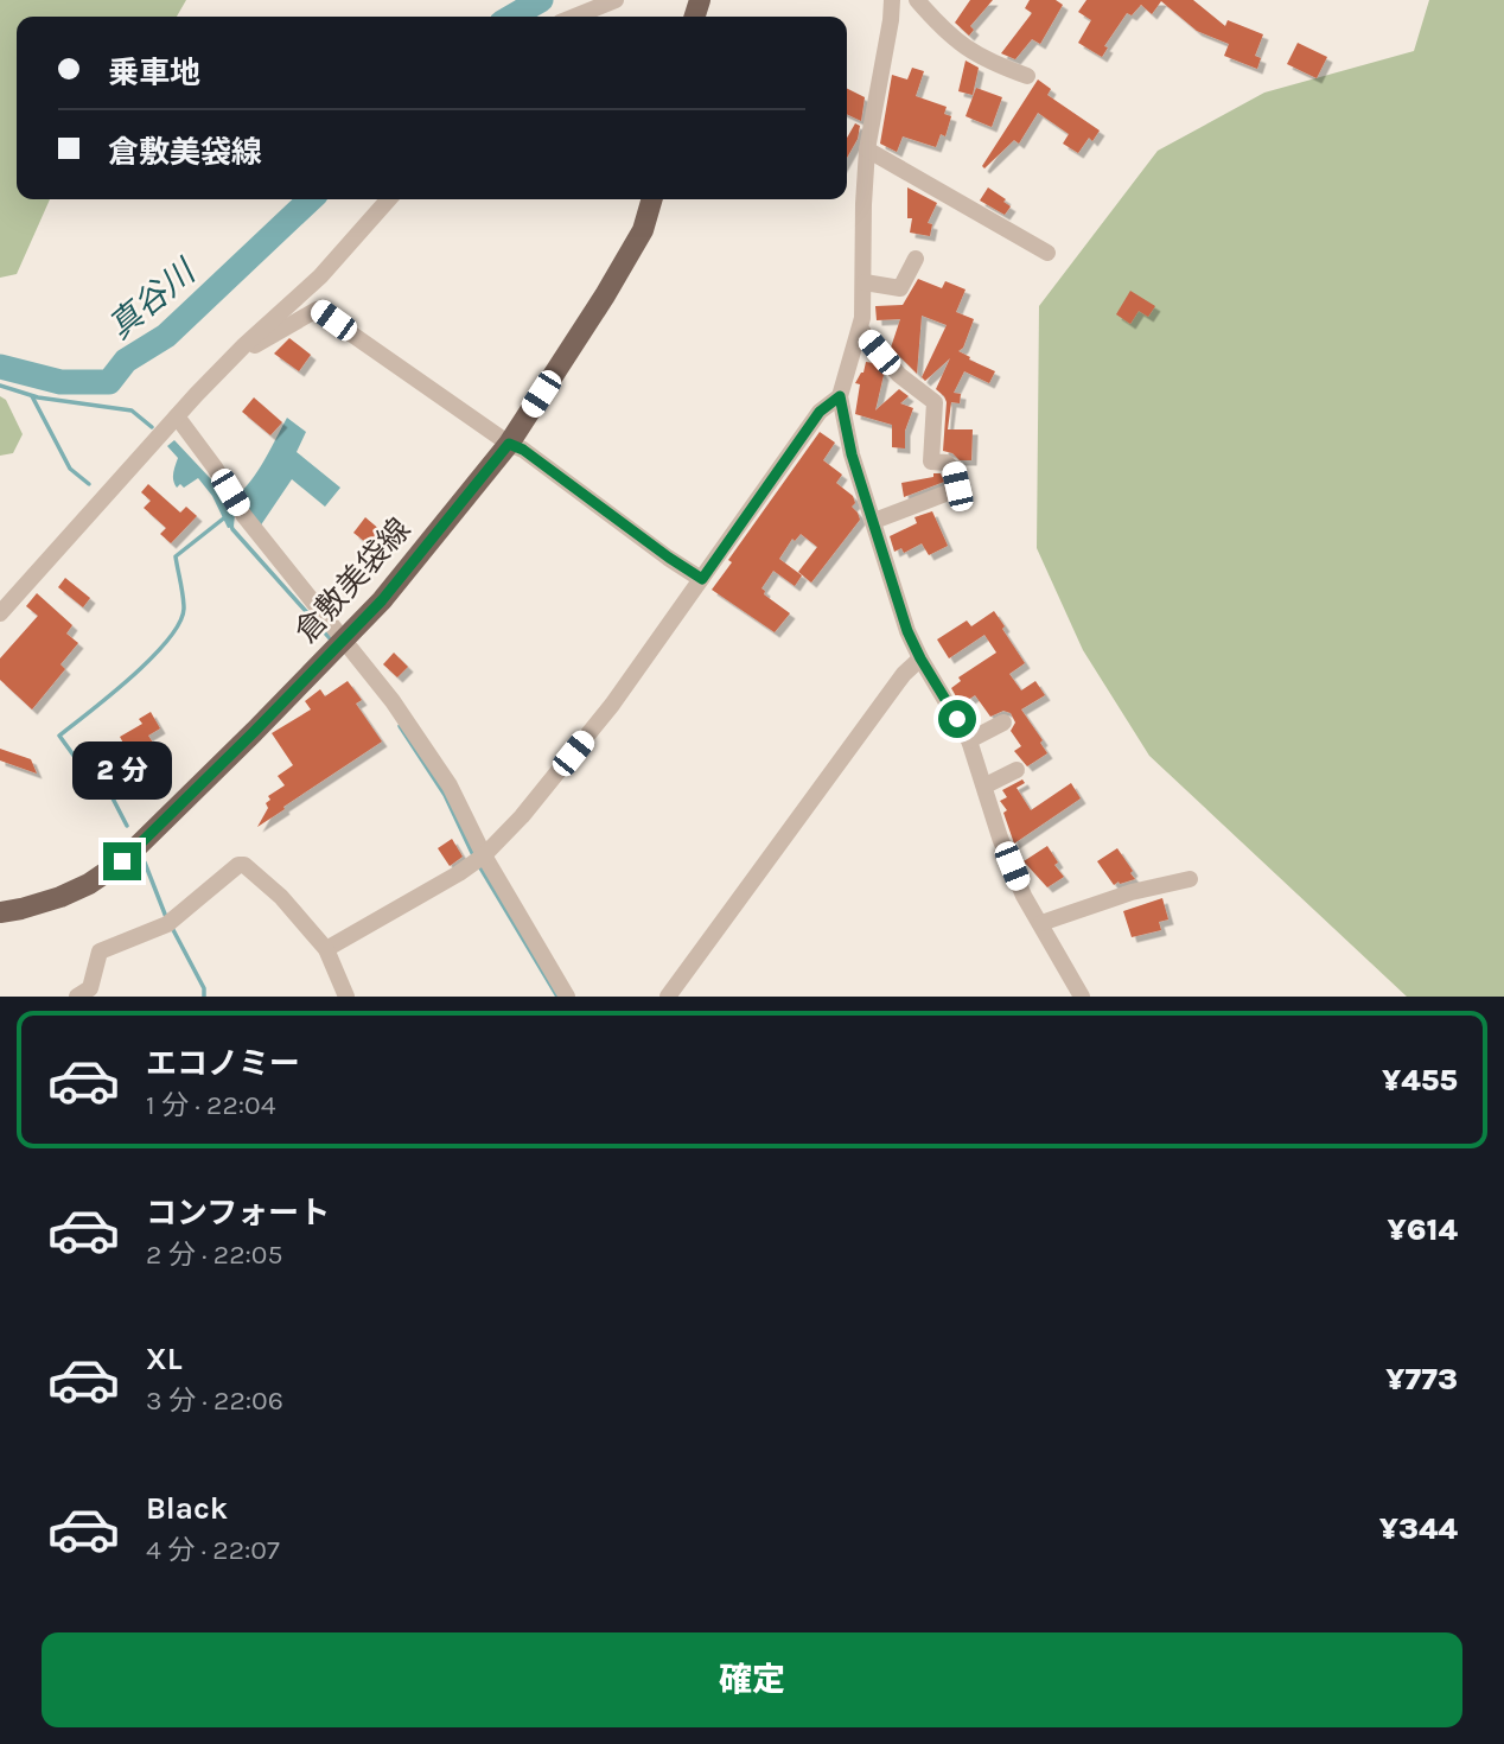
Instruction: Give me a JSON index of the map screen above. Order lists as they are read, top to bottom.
{
  "streets": {
    "main road": ["倉敷美袋線"]
  },
  "water": ["真谷川"],
  "page": {
    "banner": ["乗車地", "倉敷美袋線"],
    "bubble": "2 分",
    "list": [
      {
        "name": "エコノミー",
        "note": "1 分 · 22:04",
        "value": "¥455"
      },
      {
        "name": "コンフォート",
        "note": "2 分 · 22:05",
        "value": "¥614"
      },
      {
        "name": "XL",
        "note": "3 分 · 22:06",
        "value": "¥773"
      },
      {
        "name": "Black",
        "note": "4 分 · 22:07",
        "value": "¥344"
      }
    ],
    "buttons": "確定"
  }
}
